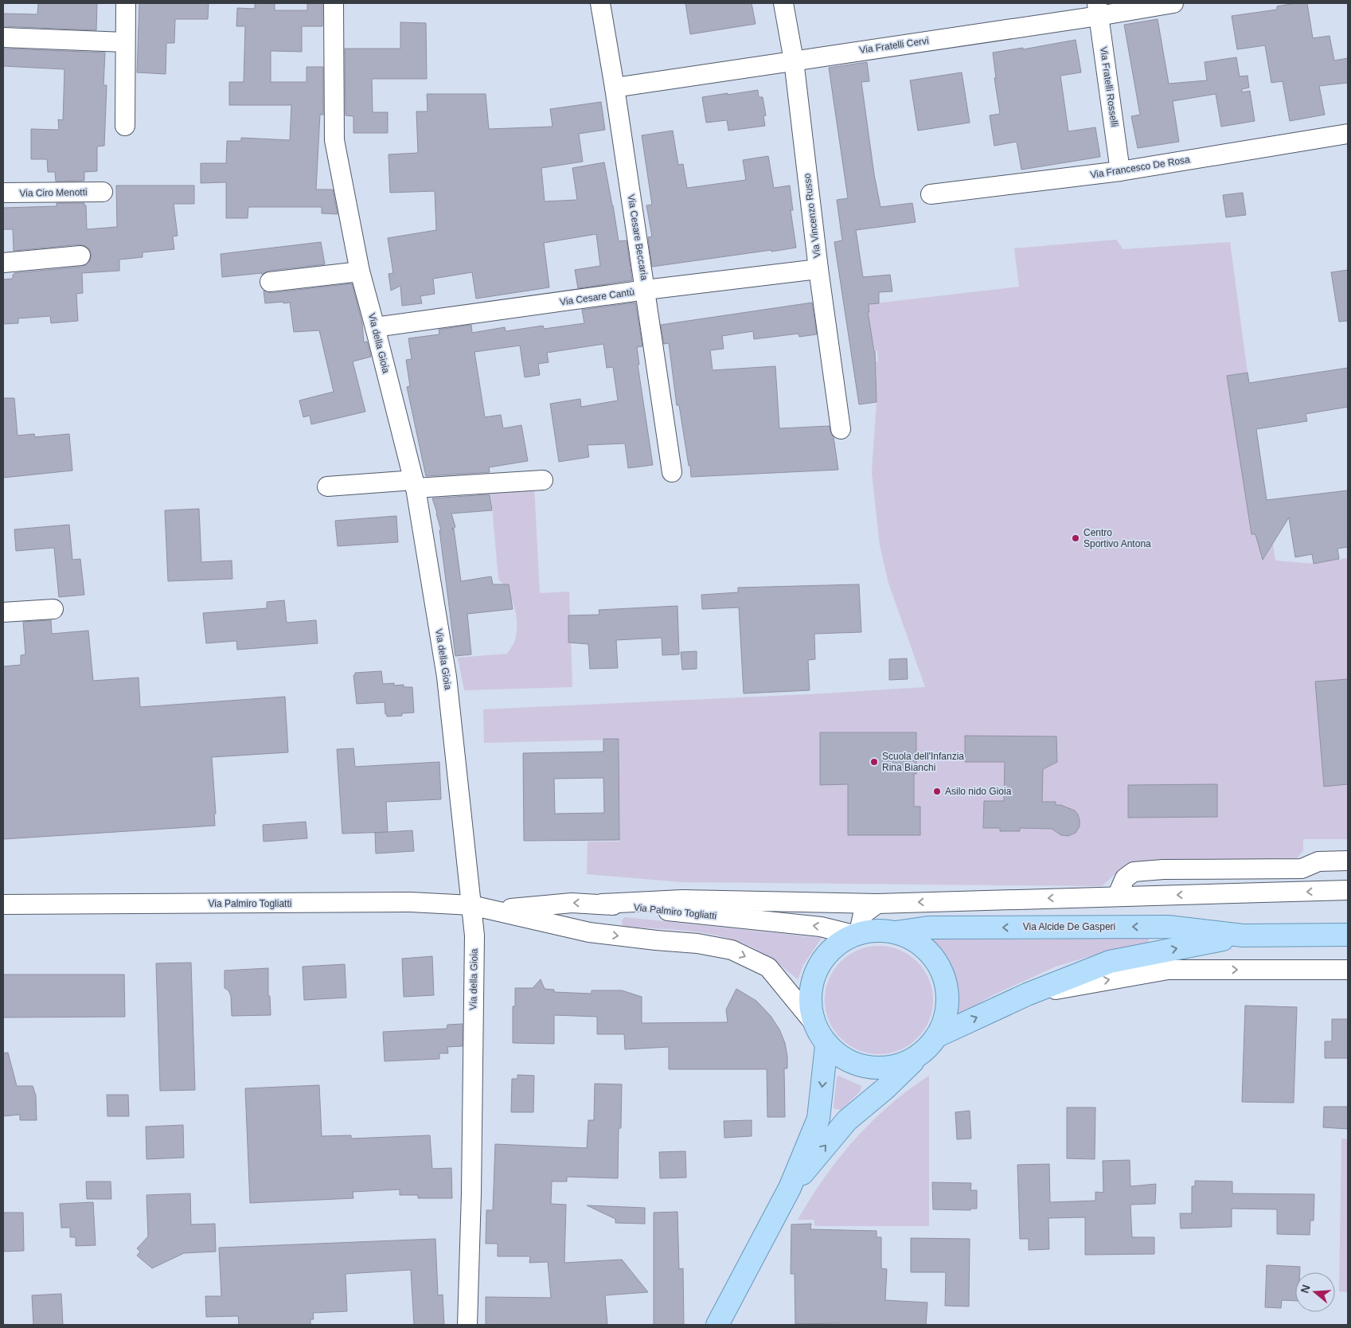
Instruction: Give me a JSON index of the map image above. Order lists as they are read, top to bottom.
{
  "streets": {
    "main road": ["Via Alcide De Gasperi"],
    "street": [
      "Via Fratelli Cervi",
      "Via Fratelli Rosselli",
      "Via Francesco De Rosa",
      "Via Ciro Menotti",
      "Via Vincenzo Russo",
      "Via Cesare Beccaria",
      "Via Cesare Cantù",
      "Via della Gioia",
      "Via Palmiro Togliatti"
    ]
  },
  "crossings": [
    ["Via Fratelli Cervi", "Via Fratelli Rosselli"],
    ["Via Fratelli Cervi", "Via Vincenzo Russo"],
    ["Via Fratelli Cervi", "Via Cesare Beccaria"],
    ["Via Fratelli Rosselli", "Via Francesco De Rosa"],
    ["Via Vincenzo Russo", "Via Cesare Cantù"],
    ["Via Cesare Beccaria", "Via Cesare Cantù"],
    ["Via Cesare Cantù", "Via della Gioia"],
    ["Via della Gioia", "Via Palmiro Togliatti"],
    ["Via Palmiro Togliatti", "Via Alcide De Gasperi"]
  ],
  "places": ["Centro Sportivo Antona", "Scuola dell'Infanzia Rina Bianchi", "Asilo nido Gioia"],
  "north": "left"
}
